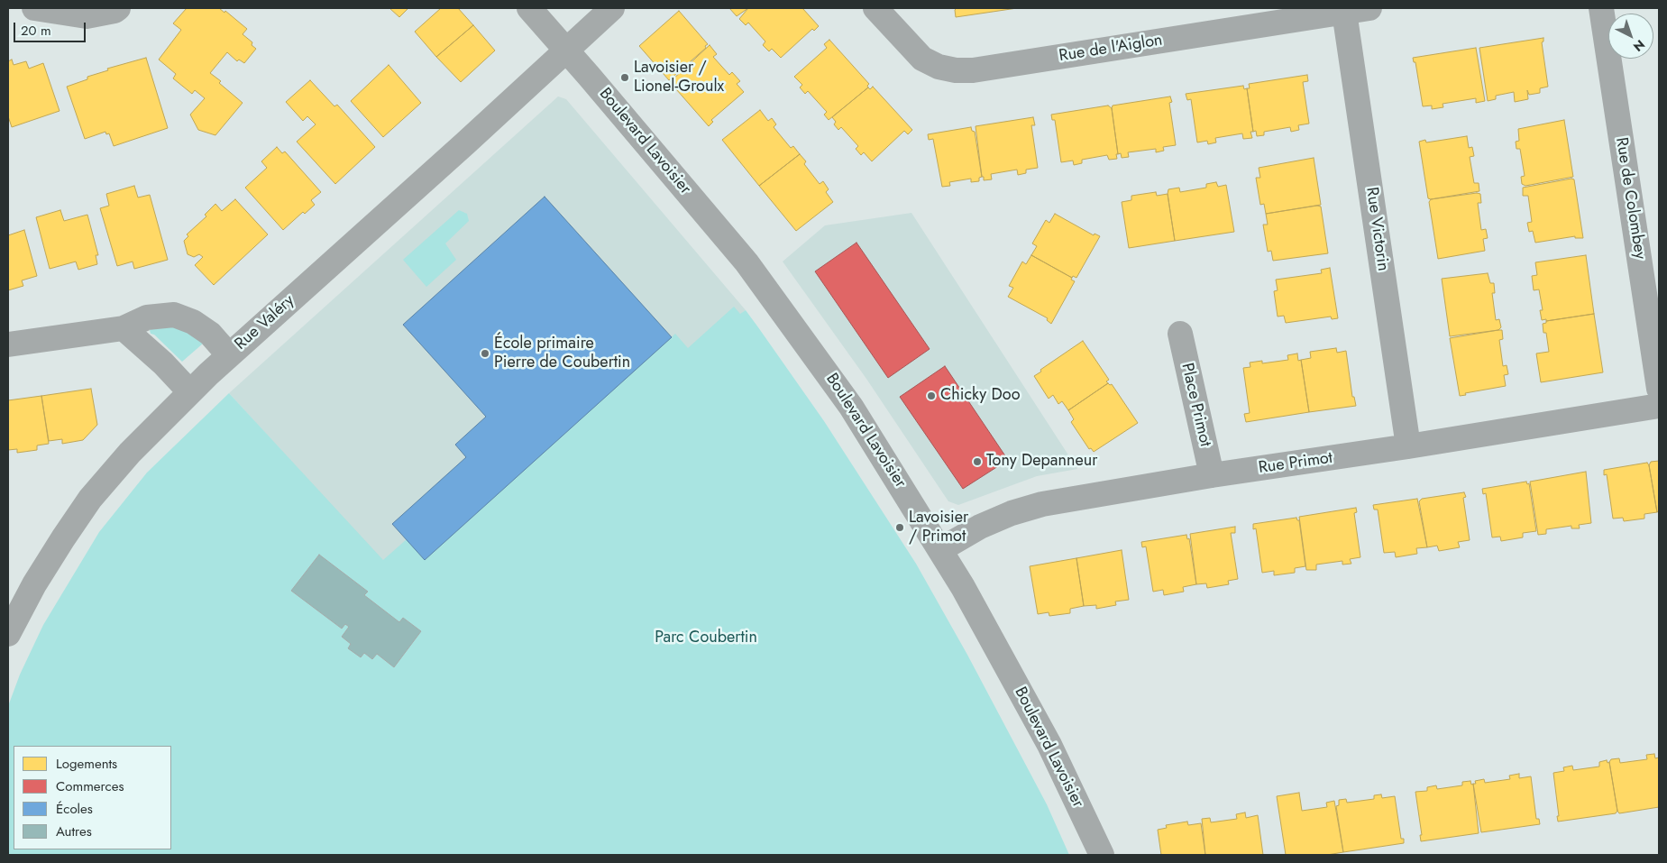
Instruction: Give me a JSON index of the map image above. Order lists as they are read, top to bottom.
{
  "streets": {
    "street": [
      "Rue de l'Aiglon",
      "Boulevard Lavoisier",
      "Rue de Colombey",
      "Rue Victorin",
      "Rue Valéry",
      "Place Primot",
      "Rue Primot"
    ]
  },
  "crossings": [
    ["Rue de l'Aiglon", "Rue Victorin"],
    ["Boulevard Lavoisier", "Rue Valéry"],
    ["Boulevard Lavoisier", "Rue Primot"],
    ["Rue Victorin", "Rue Primot"],
    ["Place Primot", "Rue Primot"]
  ],
  "parks": ["Parc Coubertin"],
  "places": [
    "Lavoisier / Lionel-Groulx",
    "École primaire Pierre de Coubertin",
    "Chicky Doo",
    "Tony Depanneur",
    "Lavoisier / Primot"
  ],
  "legend": [
    "Logements",
    "Commerces",
    "Écoles",
    "Autres"
  ],
  "scale_bar": "20 m",
  "north": "bottom right"
}
